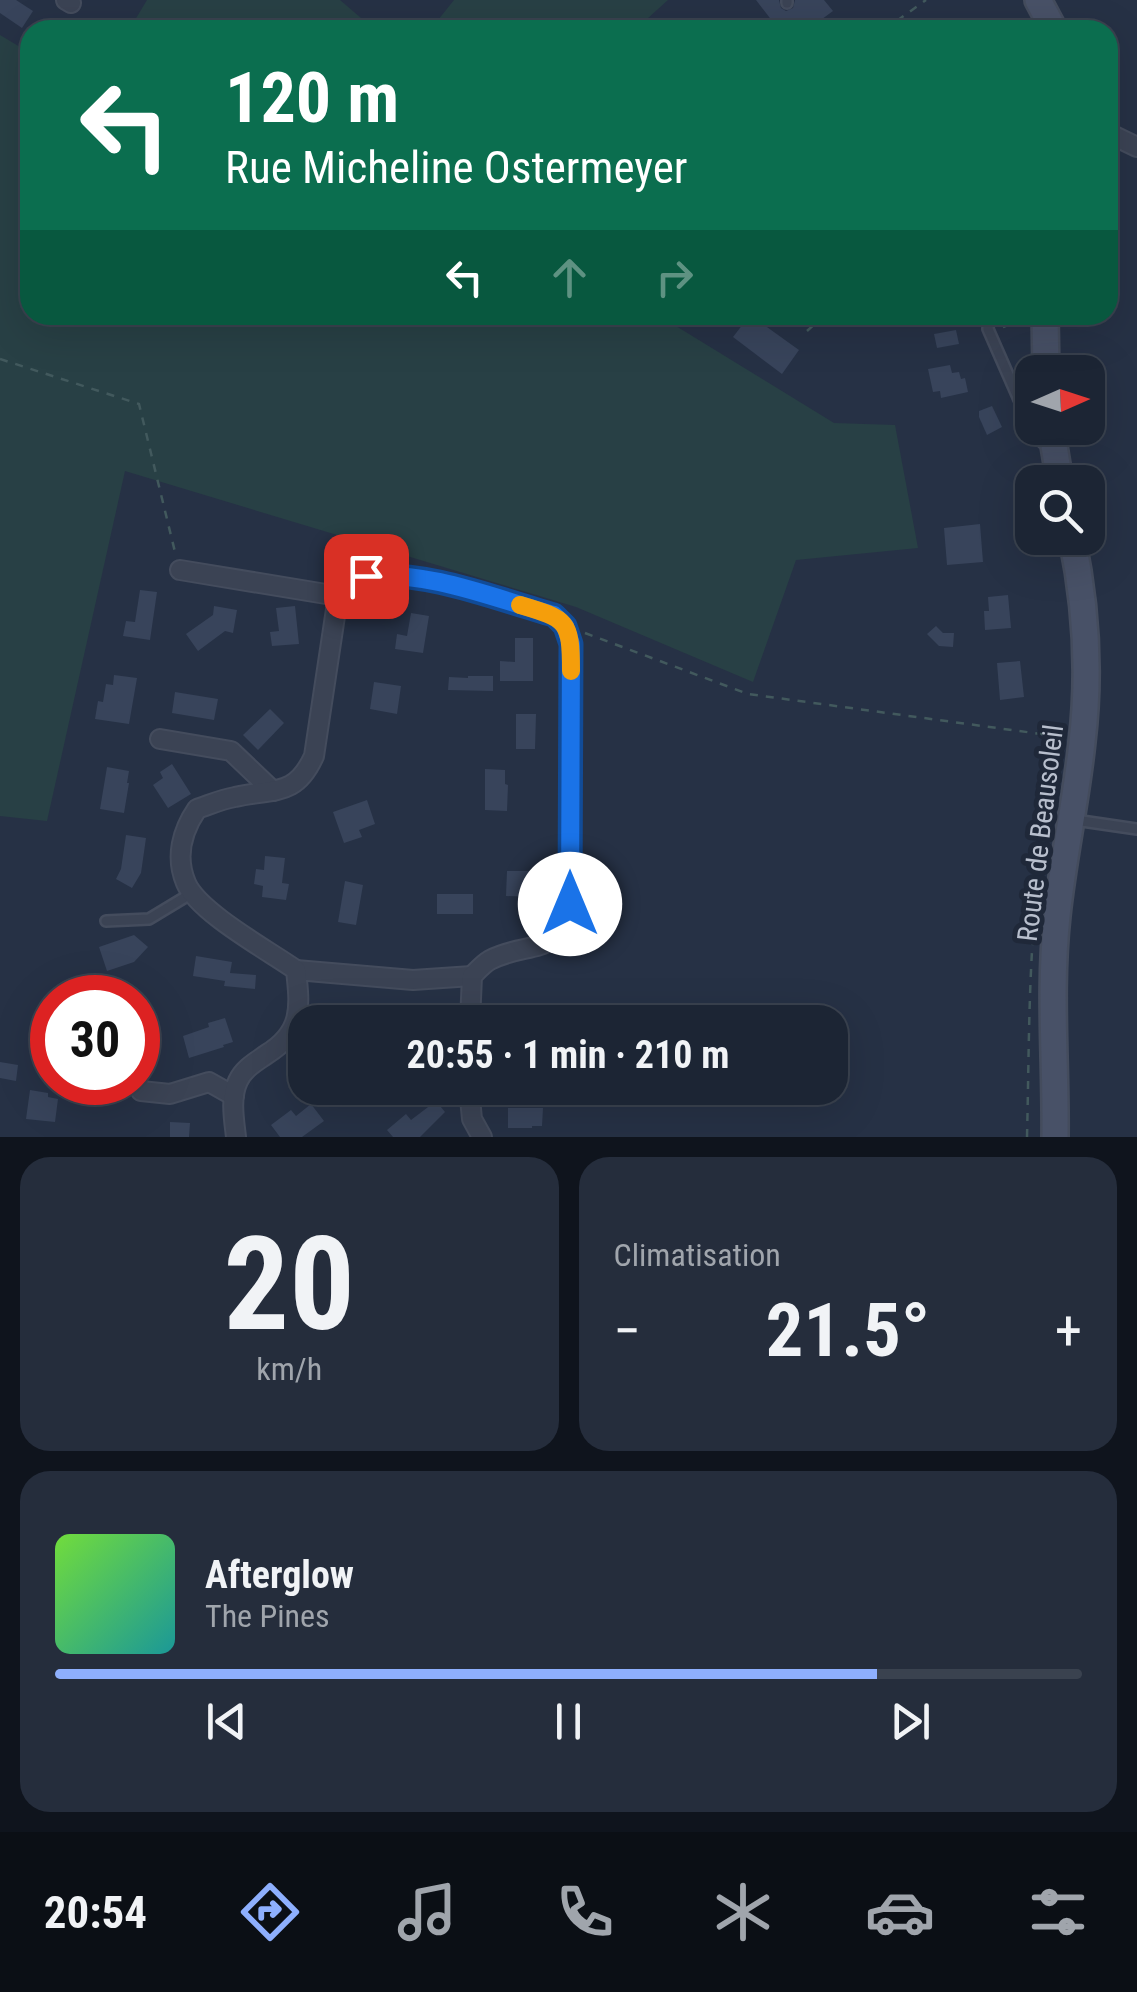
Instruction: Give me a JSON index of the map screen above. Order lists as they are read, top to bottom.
{
  "streets": {
    "main road": ["Route de Beausoleil"]
  },
  "north": "right",
  "page": {
    "turn": ["120 m", "Rue Micheline Ostermeyer"],
    "limit": "30",
    "trip": "20:55 · 1 min · 210 m",
    "tile": [
      ["20", "km/h"],
      "Climatisation"
    ],
    "heat": ["−", "21.5°", "+"],
    "song": ["Afterglow", "The Pines"],
    "tabs": "20:54"
  }
}
